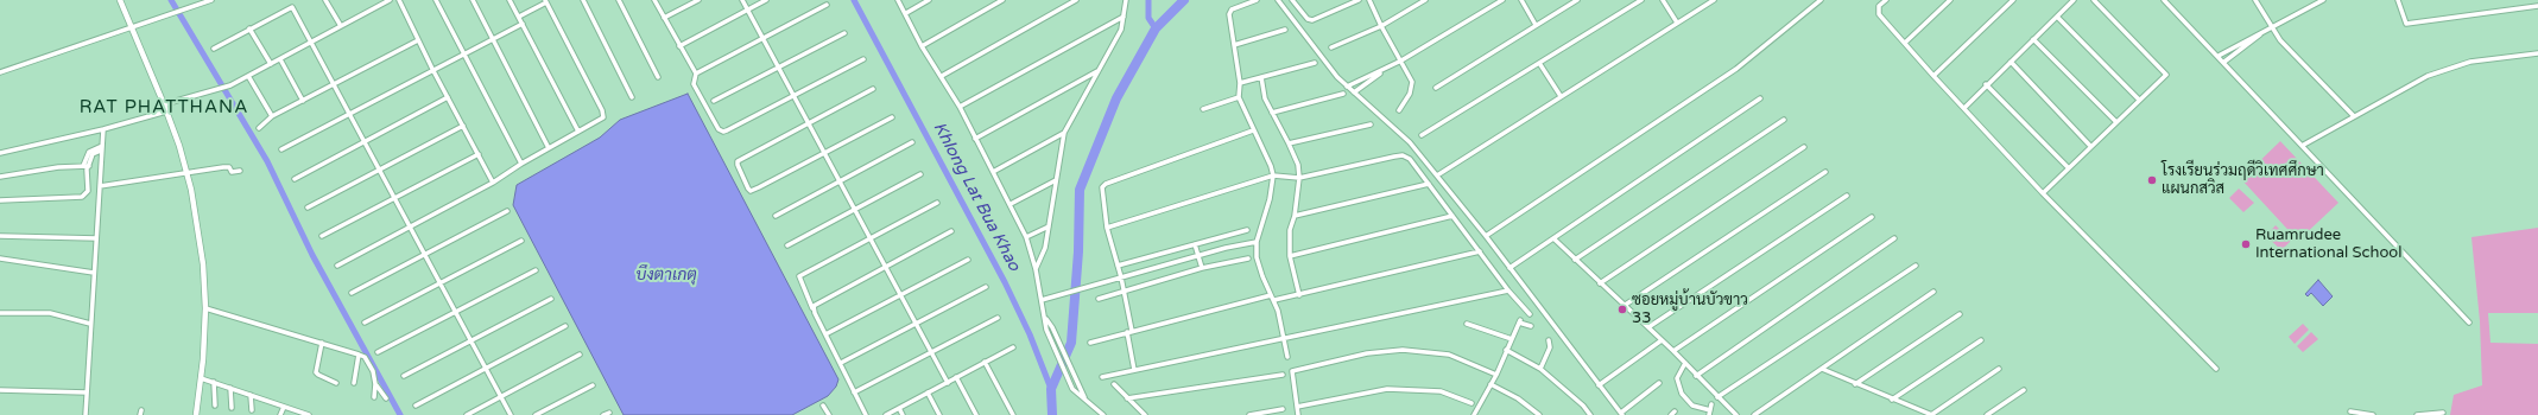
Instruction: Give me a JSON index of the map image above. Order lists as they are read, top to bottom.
{
  "districts": ["RAT PHATTHANA"],
  "water": ["Khlong Lat Bua Khao", "บึงตาเกตุ"],
  "places": ["โรงเรียนร่วมฤดีวิเทศศึกษา แผนกสวิส", "Ruamrudee International School", "ซอยหมู่บ้านบัวขาว 33"]
}
